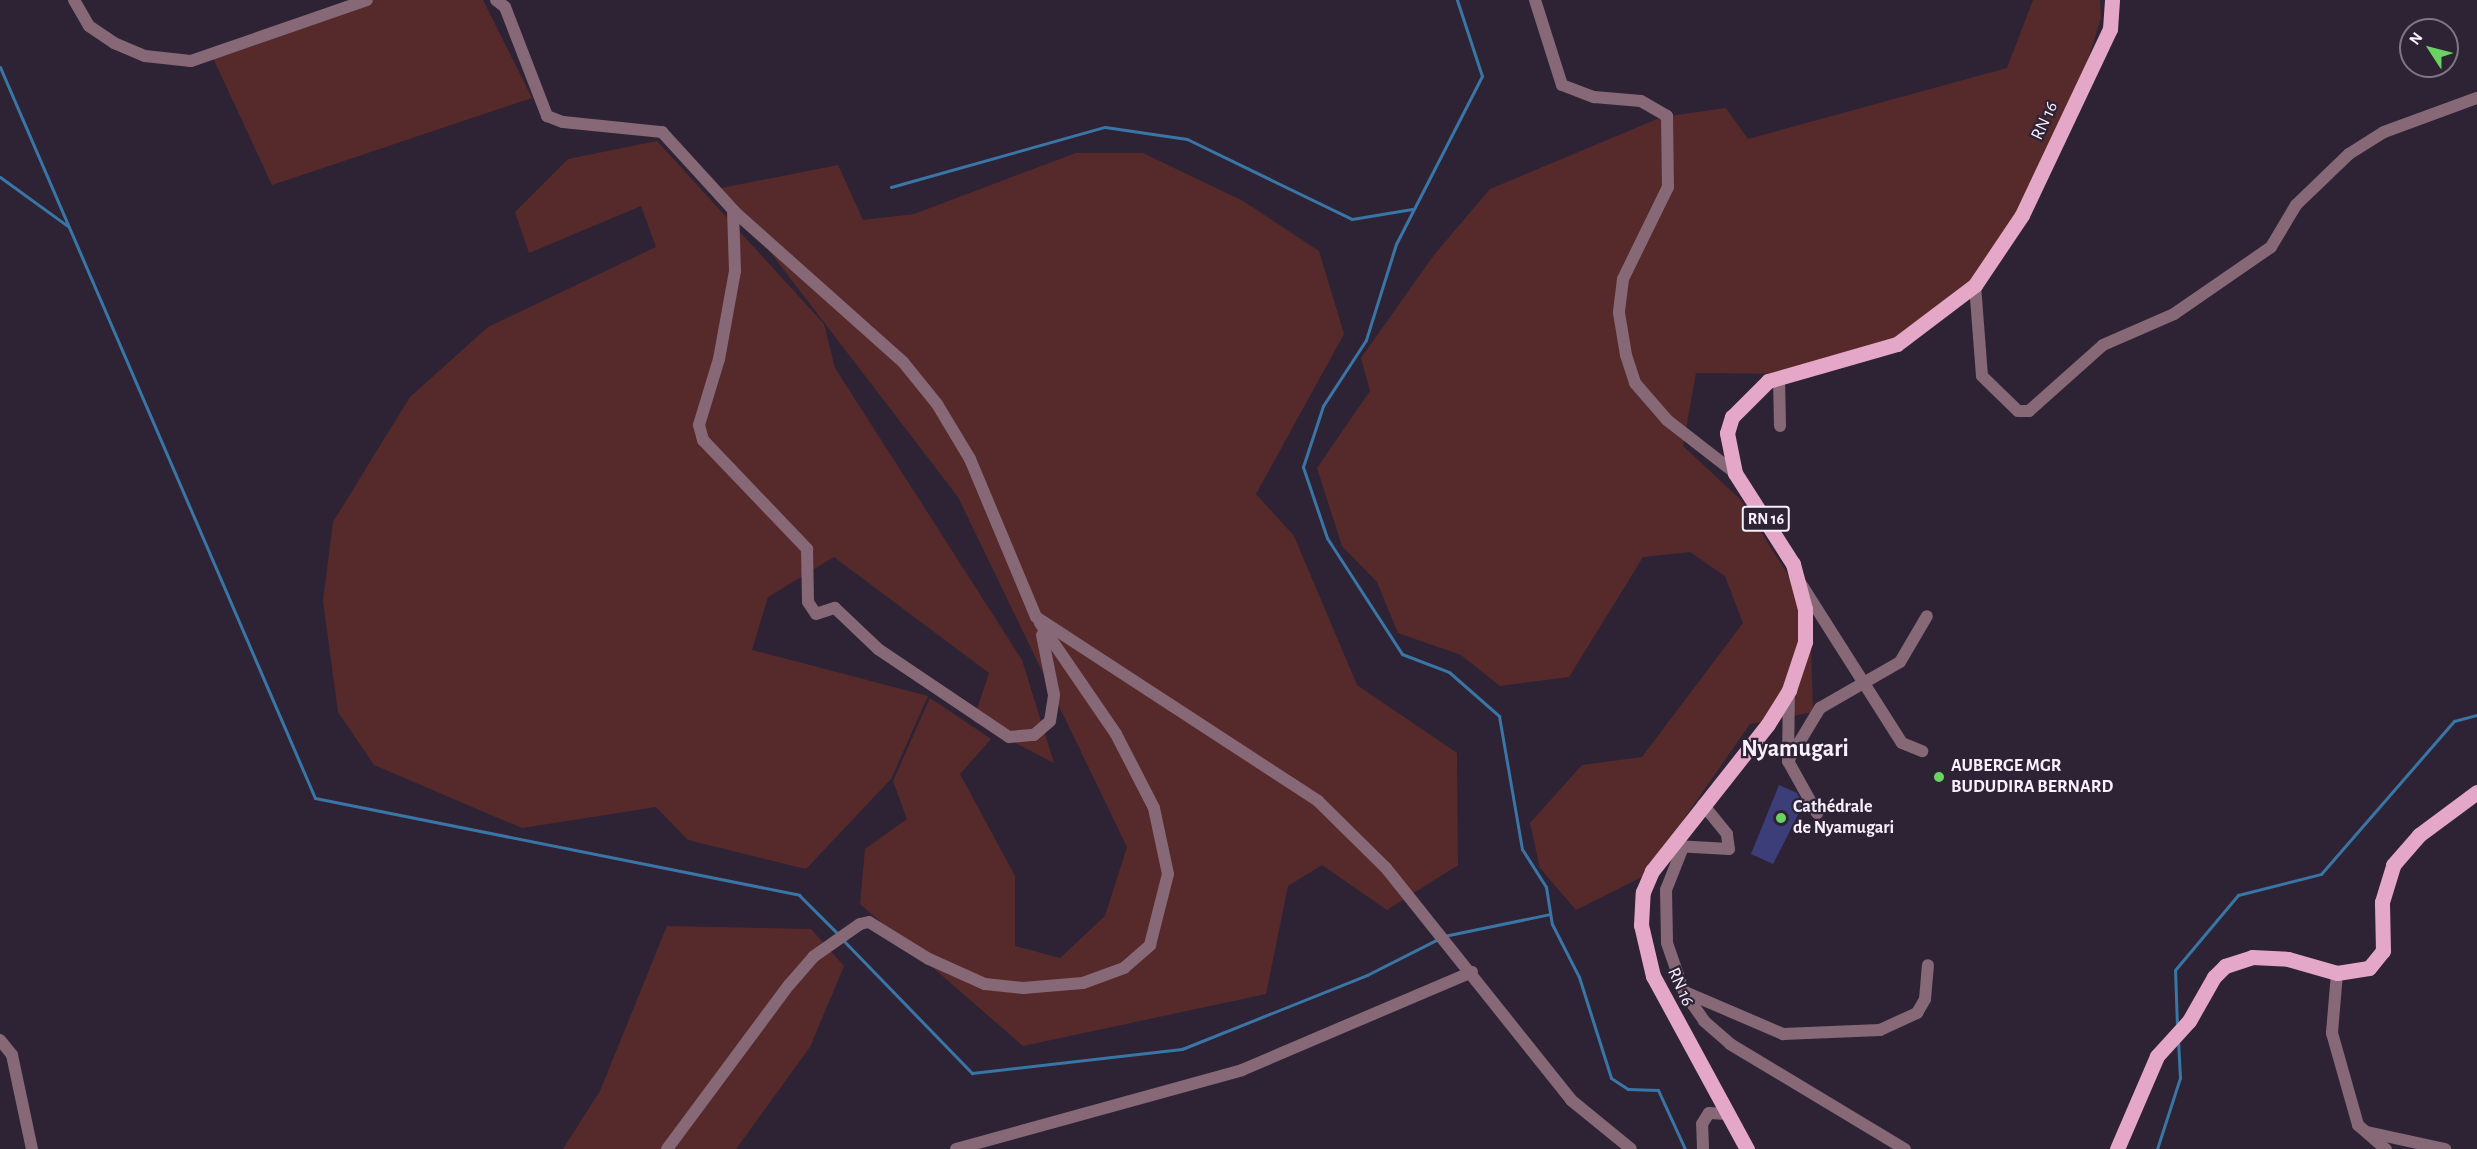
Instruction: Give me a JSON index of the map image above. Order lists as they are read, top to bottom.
{
  "streets": {
    "main road": ["RN 16"]
  },
  "districts": ["Nyamugari"],
  "places": ["AUBERGE MGR BUDUDIRA BERNARD", "Cathédrale de Nyamugari"],
  "north": "top left"
}
